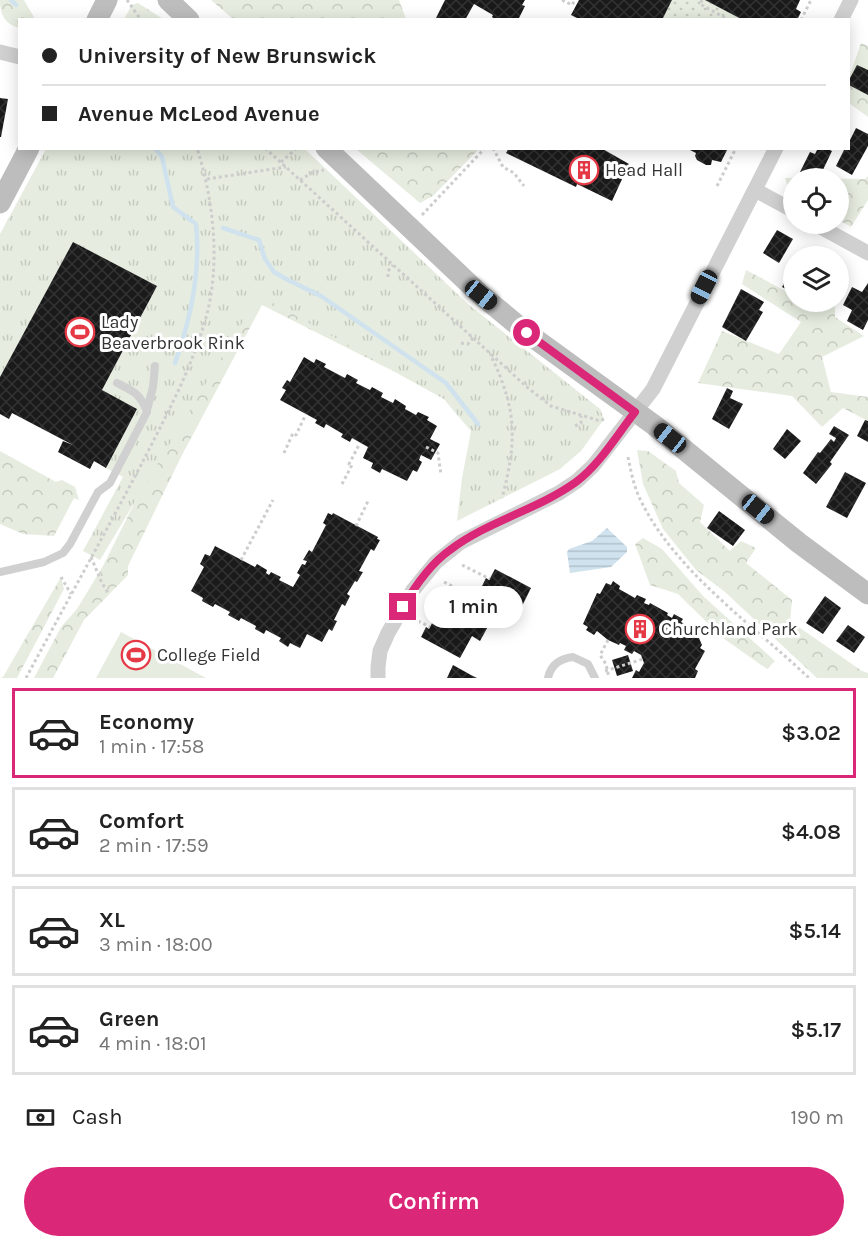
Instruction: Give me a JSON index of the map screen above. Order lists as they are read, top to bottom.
{
  "places": {
    "building": ["Head Hall", "Churchland Park"],
    "sports": ["Lady Beaverbrook Rink", "College Field"]
  },
  "page": {
    "banner": ["University of New Brunswick", "Avenue McLeod Avenue"],
    "bubble": "1 min",
    "list": [
      {
        "name": "Economy",
        "note": "1 min · 17:58",
        "value": "$3.02"
      },
      {
        "name": "Comfort",
        "note": "2 min · 17:59",
        "value": "$4.08"
      },
      {
        "name": "XL",
        "note": "3 min · 18:00",
        "value": "$5.14"
      },
      {
        "name": "Green",
        "note": "4 min · 18:01",
        "value": "$5.17"
      }
    ],
    "pay": ["Cash", "190 m"],
    "buttons": "Confirm"
  }
}
